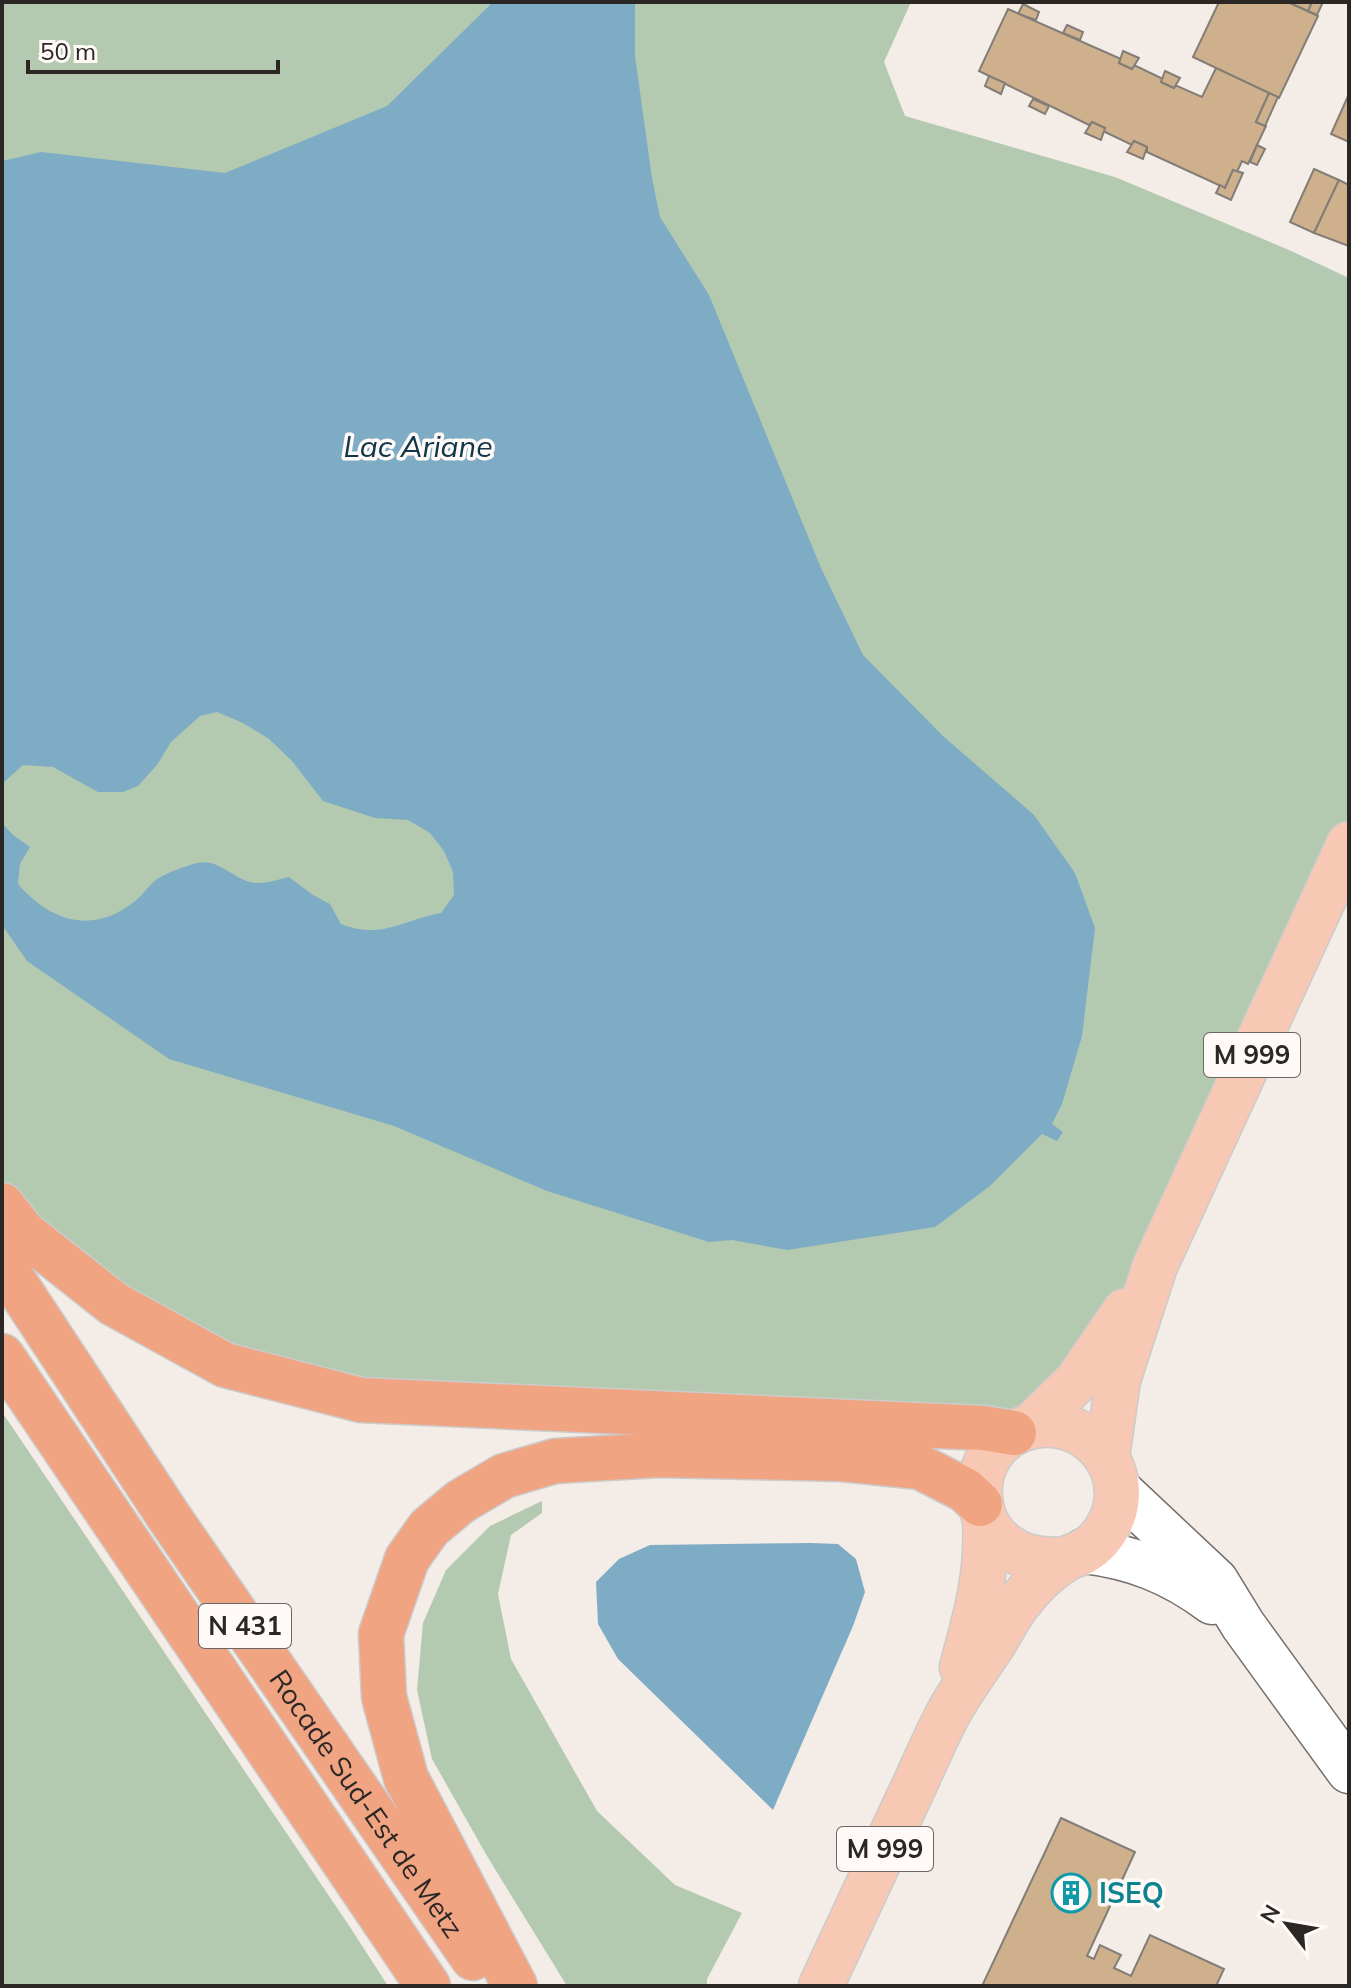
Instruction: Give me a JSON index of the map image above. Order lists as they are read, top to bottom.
{
  "streets": {
    "highway": ["N 431", "Rocade Sud-Est de Metz"],
    "main road": ["M 999"]
  },
  "water": ["Lac Ariane"],
  "places": {
    "building": ["ISEQ"]
  },
  "scale_bar": "50 m",
  "north": "top left"
}
